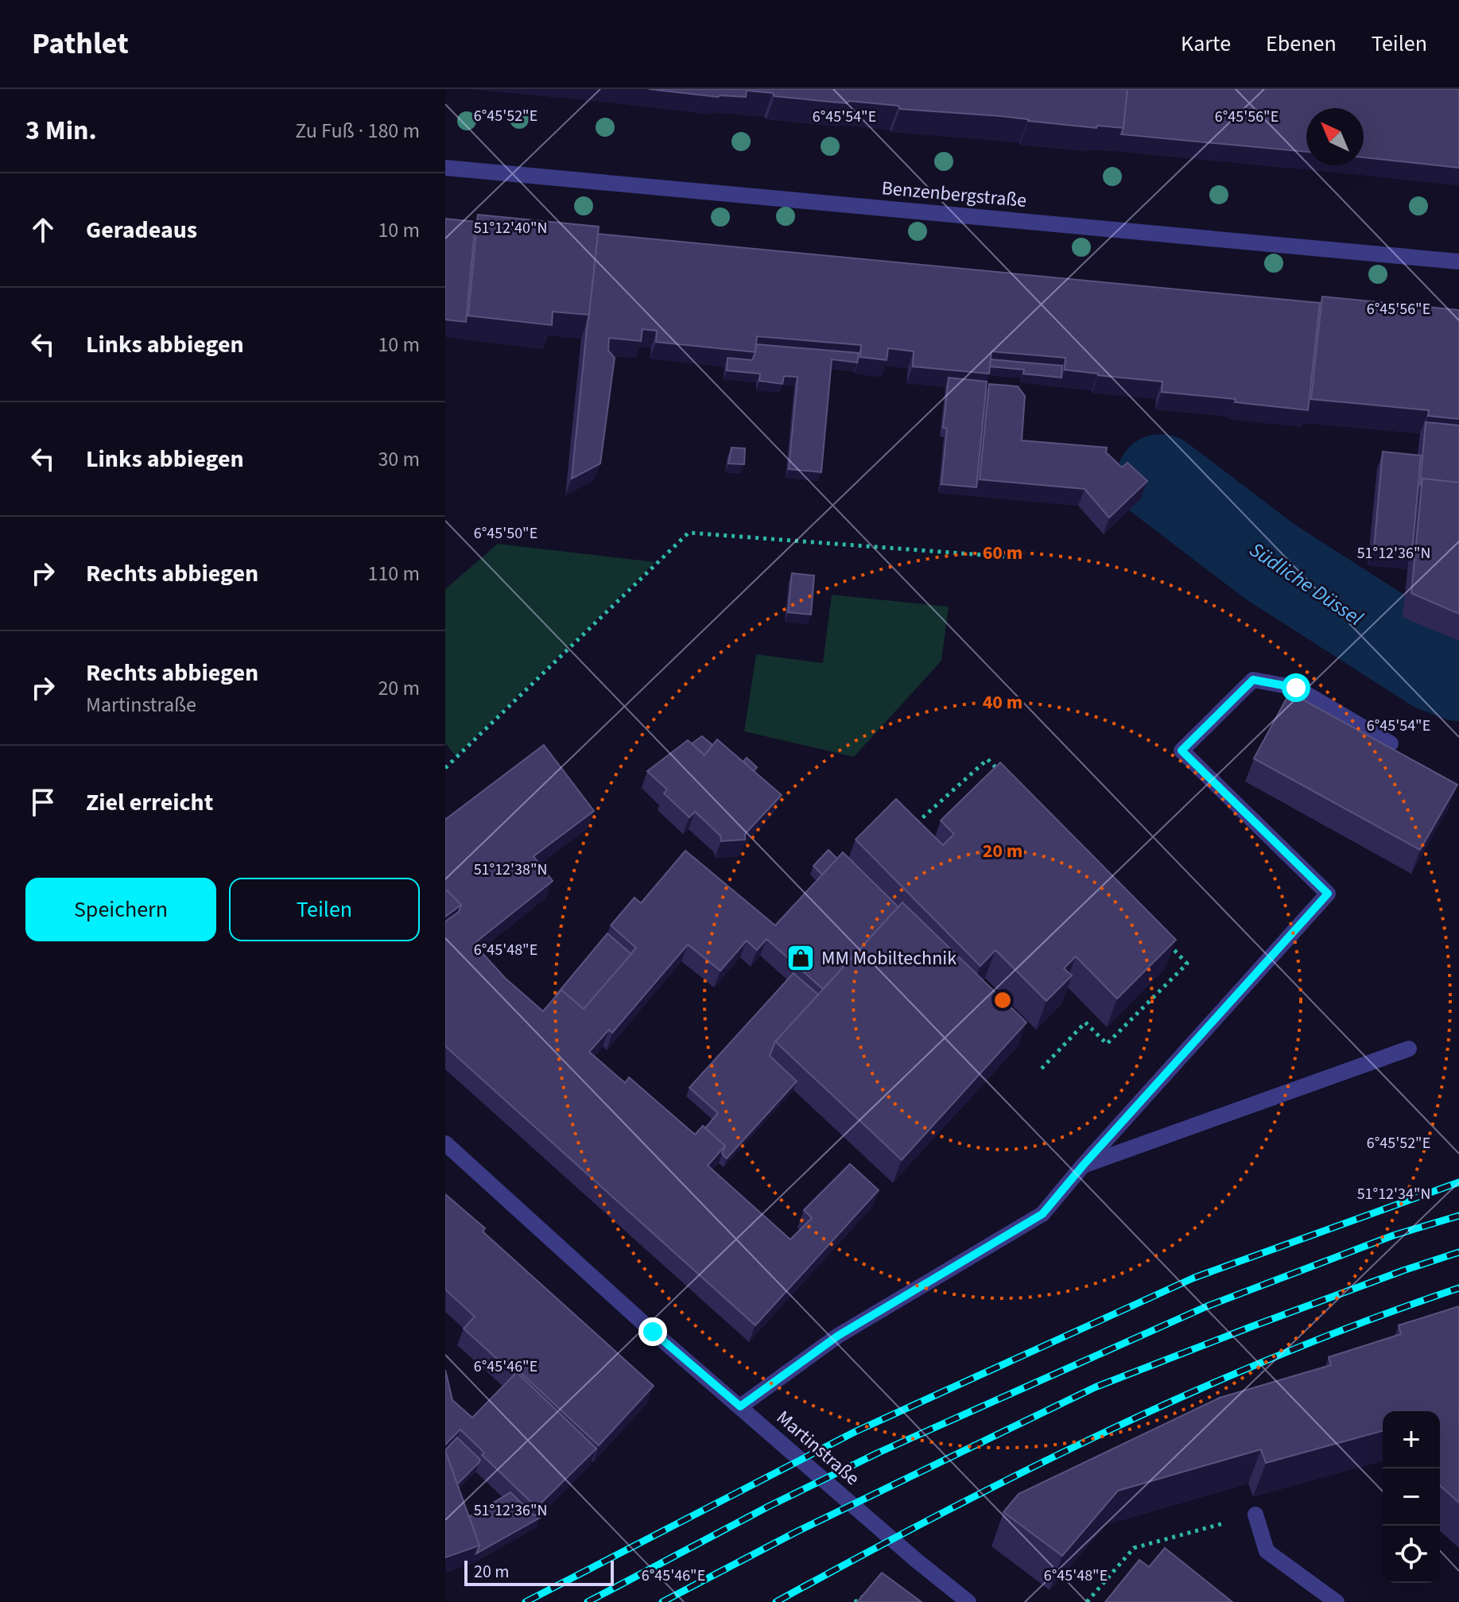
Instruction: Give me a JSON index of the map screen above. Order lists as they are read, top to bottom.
{
  "streets": {
    "street": ["Benzenbergstraße", "Martinstraße"]
  },
  "water": ["Südliche Düssel"],
  "places": {
    "shop": ["MM Mobiltechnik"]
  },
  "scale_bar": "20 m",
  "north": "top left",
  "page": {
    "header": "Pathlet",
    "nav": ["Karte", "Ebenen", "Teilen"],
    "heading": ["3 Min.", "Zu Fuß · 180 m"],
    "list": [
      ["Geradeaus", "10 m"],
      ["Links abbiegen", "10 m"],
      ["Links abbiegen", "30 m"],
      ["Rechts abbiegen", "110 m"],
      ["Rechts abbiegen", "Martinstraße", "20 m"],
      "Ziel erreicht"
    ],
    "buttons": ["Speichern", "Teilen"],
    "map_buttons": ["+", "−"],
    "scale": "20 m"
  },
  "coordinates": [
    "6°45'52\"E",
    "6°45'54\"E",
    "6°45'56\"E",
    "51°12'40\"N",
    "6°45'50\"E",
    "51°12'36\"N",
    "51°12'38\"N",
    "6°45'48\"E",
    "51°12'34\"N",
    "6°45'46\"E"
  ],
  "rings": ["60 m", "40 m", "20 m"]
}
